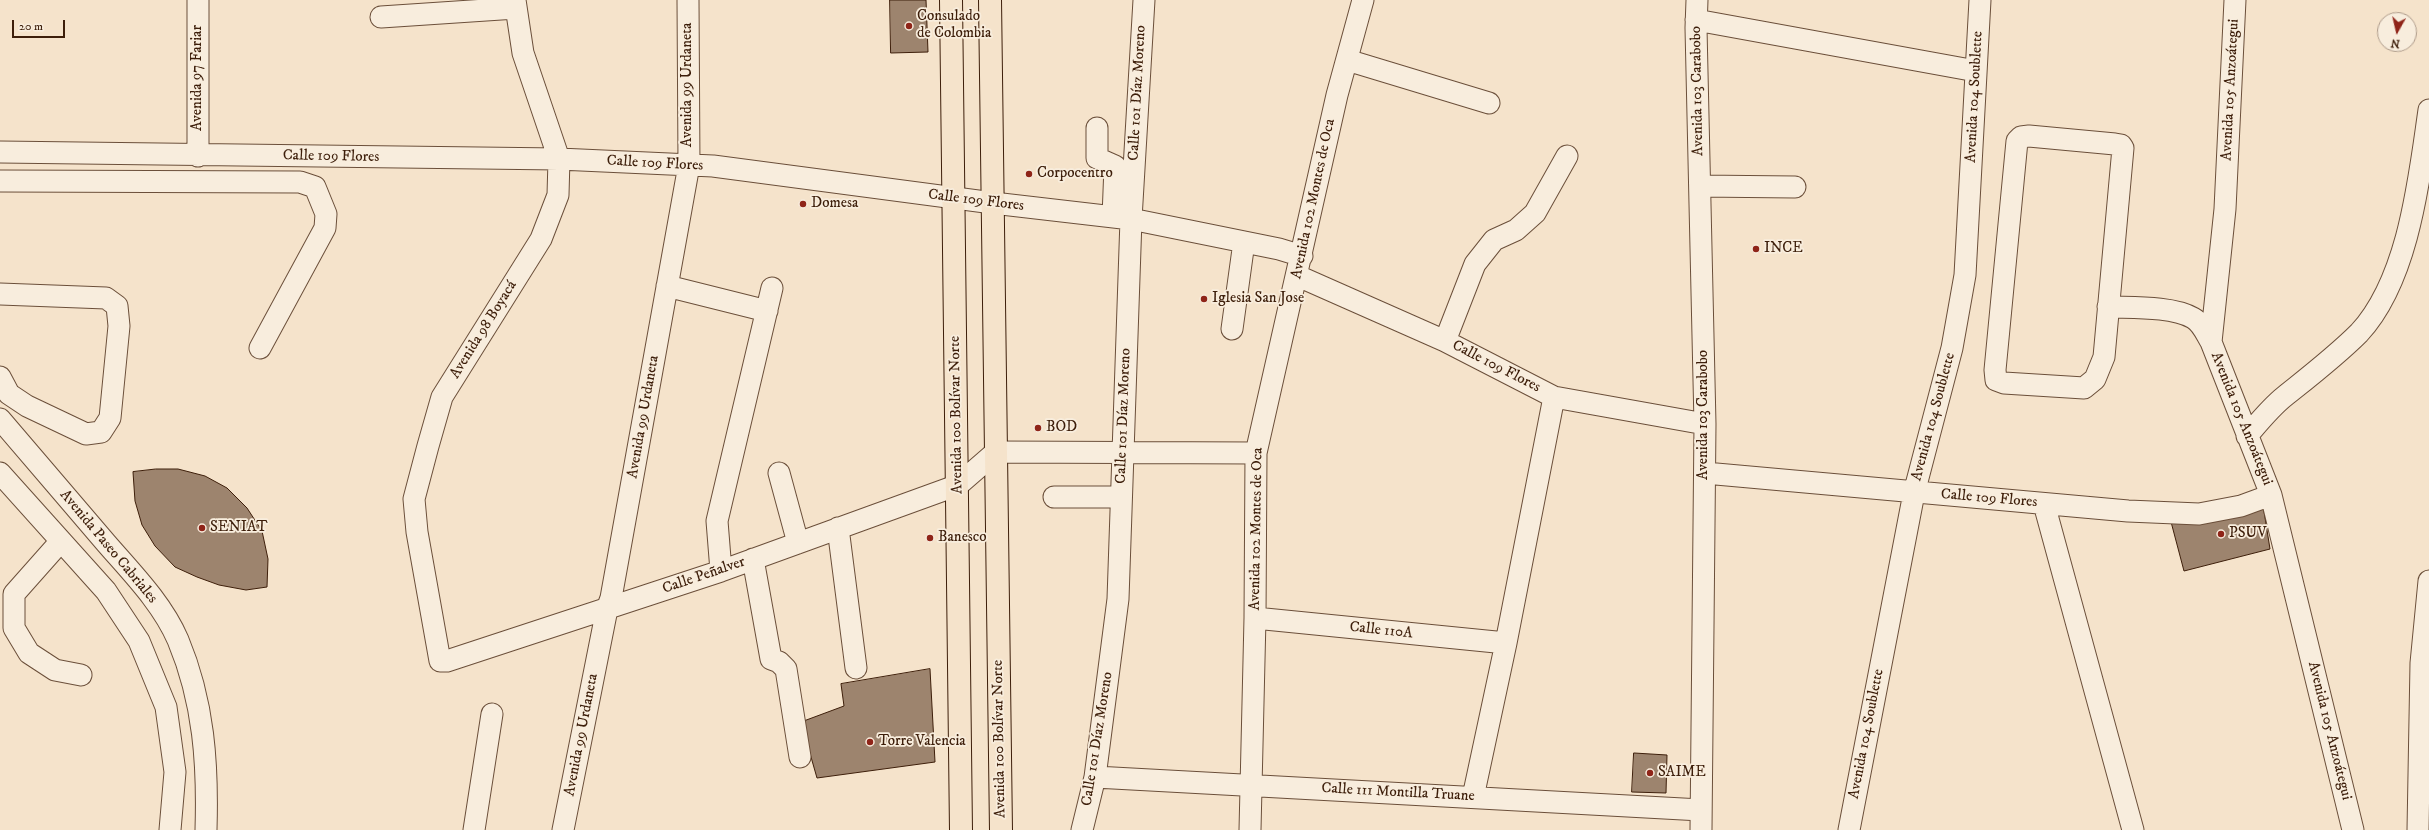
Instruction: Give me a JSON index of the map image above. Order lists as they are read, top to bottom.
{
  "streets": {
    "main road": ["Avenida 100 Bolívar Norte"],
    "street": [
      "Avenida 97 Fariar",
      "Avenida 99 Urdaneta",
      "Avenida 105 Anzoátegui",
      "Avenida 103 Carabobo",
      "Calle 101 Díaz Moreno",
      "Avenida 104 Soublette",
      "Calle 109 Flores",
      "Avenida 102 Montes de Oca",
      "Avenida 98 Boyacá",
      "Avenida Paseo Cabriales",
      "Calle Peñalver",
      "Calle 110A",
      "Calle 111 Montilla Truane"
    ]
  },
  "crossings": [
    ["Avenida 97 Fariar", "Calle 109 Flores"],
    ["Avenida 99 Urdaneta", "Calle 109 Flores"],
    ["Avenida 99 Urdaneta", "Calle Peñalver"],
    ["Avenida 105 Anzoátegui", "Calle 109 Flores"],
    ["Avenida 103 Carabobo", "Calle 109 Flores"],
    ["Avenida 103 Carabobo", "Calle 111 Montilla Truane"],
    ["Calle 101 Díaz Moreno", "Calle 109 Flores"],
    ["Calle 101 Díaz Moreno", "Calle 111 Montilla Truane"],
    ["Avenida 104 Soublette", "Calle 109 Flores"],
    ["Calle 109 Flores", "Avenida 102 Montes de Oca"],
    ["Calle 109 Flores", "Avenida 98 Boyacá"],
    ["Calle 109 Flores", "Avenida 100 Bolívar Norte"],
    ["Avenida 102 Montes de Oca", "Calle 110A"],
    ["Avenida 102 Montes de Oca", "Calle 111 Montilla Truane"],
    ["Avenida 98 Boyacá", "Calle Peñalver"],
    ["Avenida 100 Bolívar Norte", "Calle Peñalver"]
  ],
  "places": [
    "Consulado de Colombia",
    "Corpocentro",
    "Domesa",
    "INCE",
    "Iglesia San Jose",
    "BOD",
    "SENIAT",
    "PSUV",
    "Banesco",
    "Torre Valencia",
    "SAIME"
  ],
  "scale_bar": "20 m",
  "north": "bottom"
}
